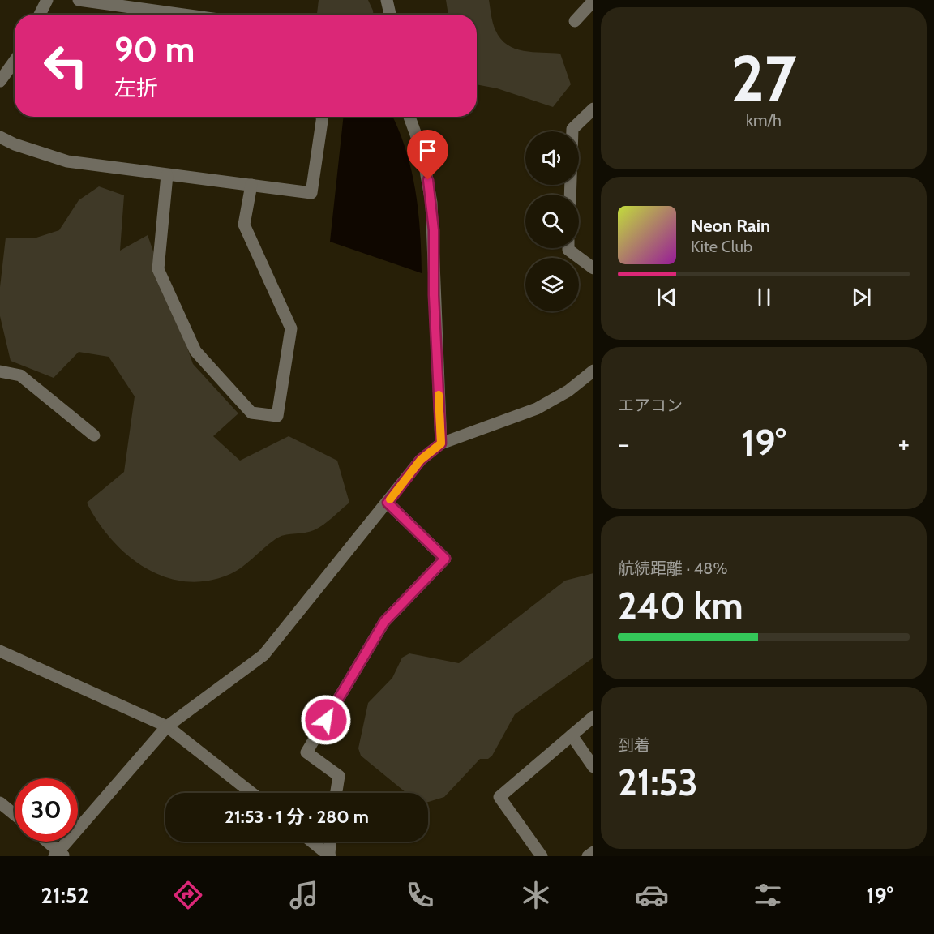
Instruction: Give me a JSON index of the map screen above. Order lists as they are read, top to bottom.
{
  "page": {
    "tile": [
      ["27", "km/h"],
      "エアコン",
      ["航続距離 · 48%", "240 km"],
      ["到着", "21:53"]
    ],
    "turn": ["90 m", "左折"],
    "song": ["Neon Rain", "Kite Club"],
    "heat": ["−", "19°", "+"],
    "limit": "30",
    "trip": "21:53 · 1 分 · 280 m",
    "tabs": ["21:52", "19°"]
  }
}
